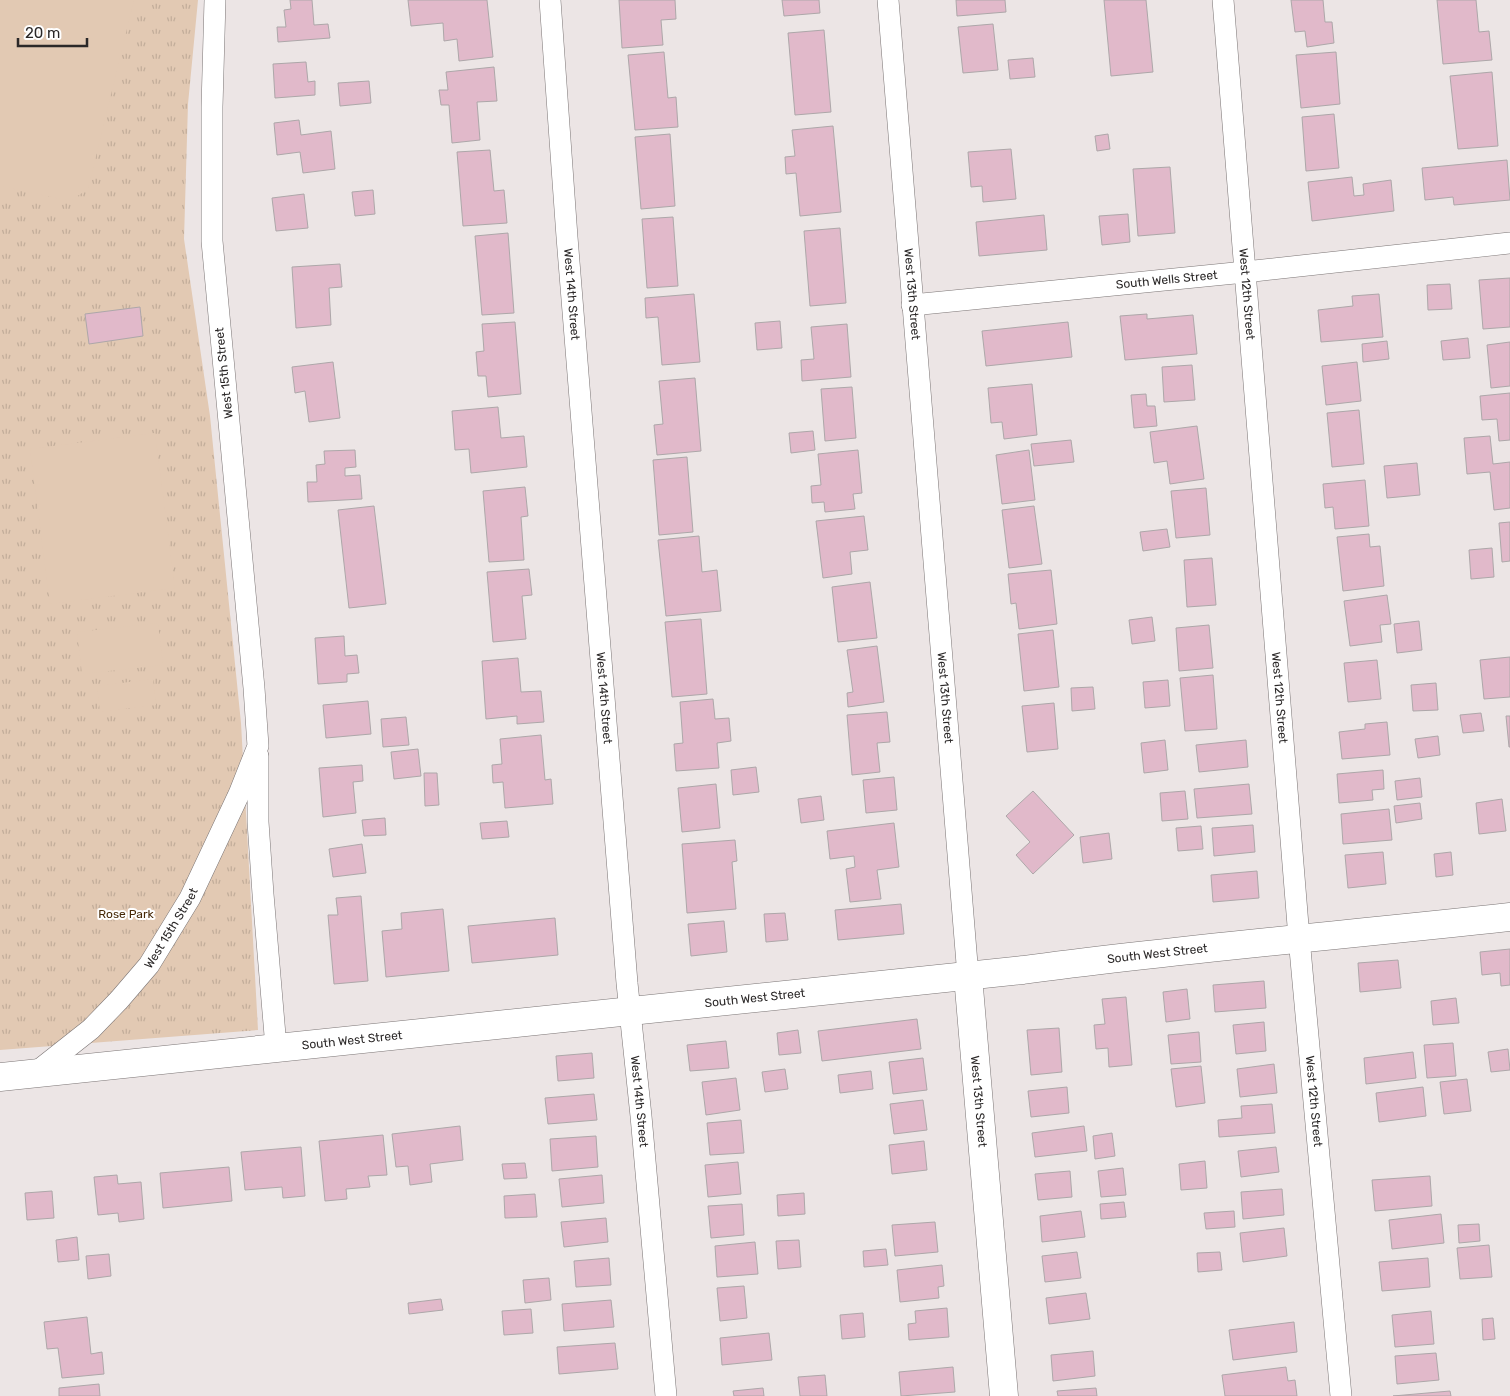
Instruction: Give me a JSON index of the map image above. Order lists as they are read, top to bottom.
{
  "streets": {
    "street": [
      "South Wells Street",
      "West 13th Street",
      "West 14th Street",
      "West 12th Street",
      "West 15th Street",
      "South West Street"
    ]
  },
  "crossings": [
    ["South Wells Street", "West 13th Street"],
    ["South Wells Street", "West 12th Street"],
    ["West 13th Street", "South West Street"],
    ["West 14th Street", "South West Street"],
    ["West 12th Street", "South West Street"],
    ["West 15th Street", "South West Street"]
  ],
  "parks": ["Rose Park"],
  "scale_bar": "20 m"
}
